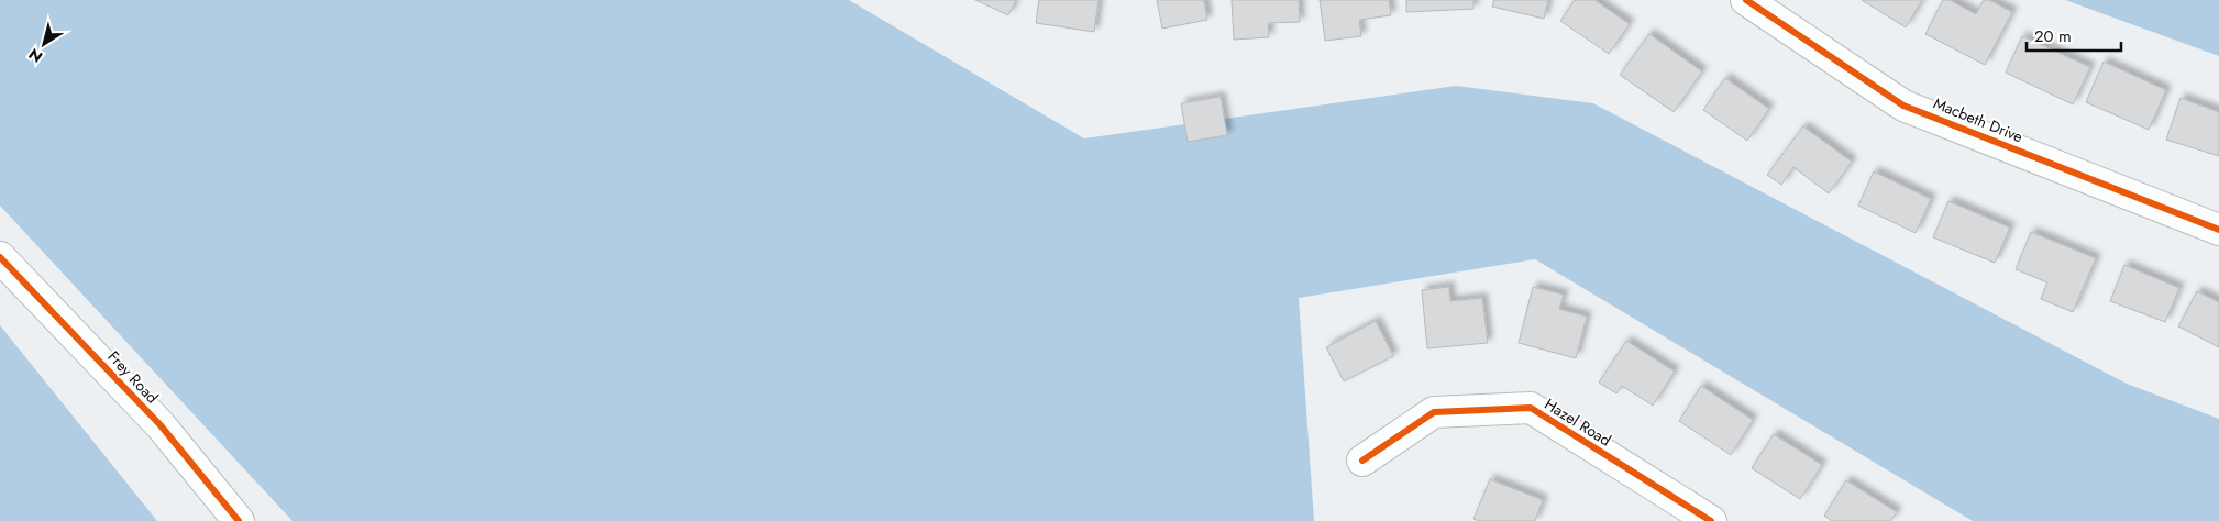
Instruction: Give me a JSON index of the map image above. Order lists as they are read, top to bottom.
{
  "streets": {
    "street": ["Macbeth Drive", "Frey Road", "Hazel Road"]
  },
  "scale_bar": "20 m",
  "north": "bottom left"
}
